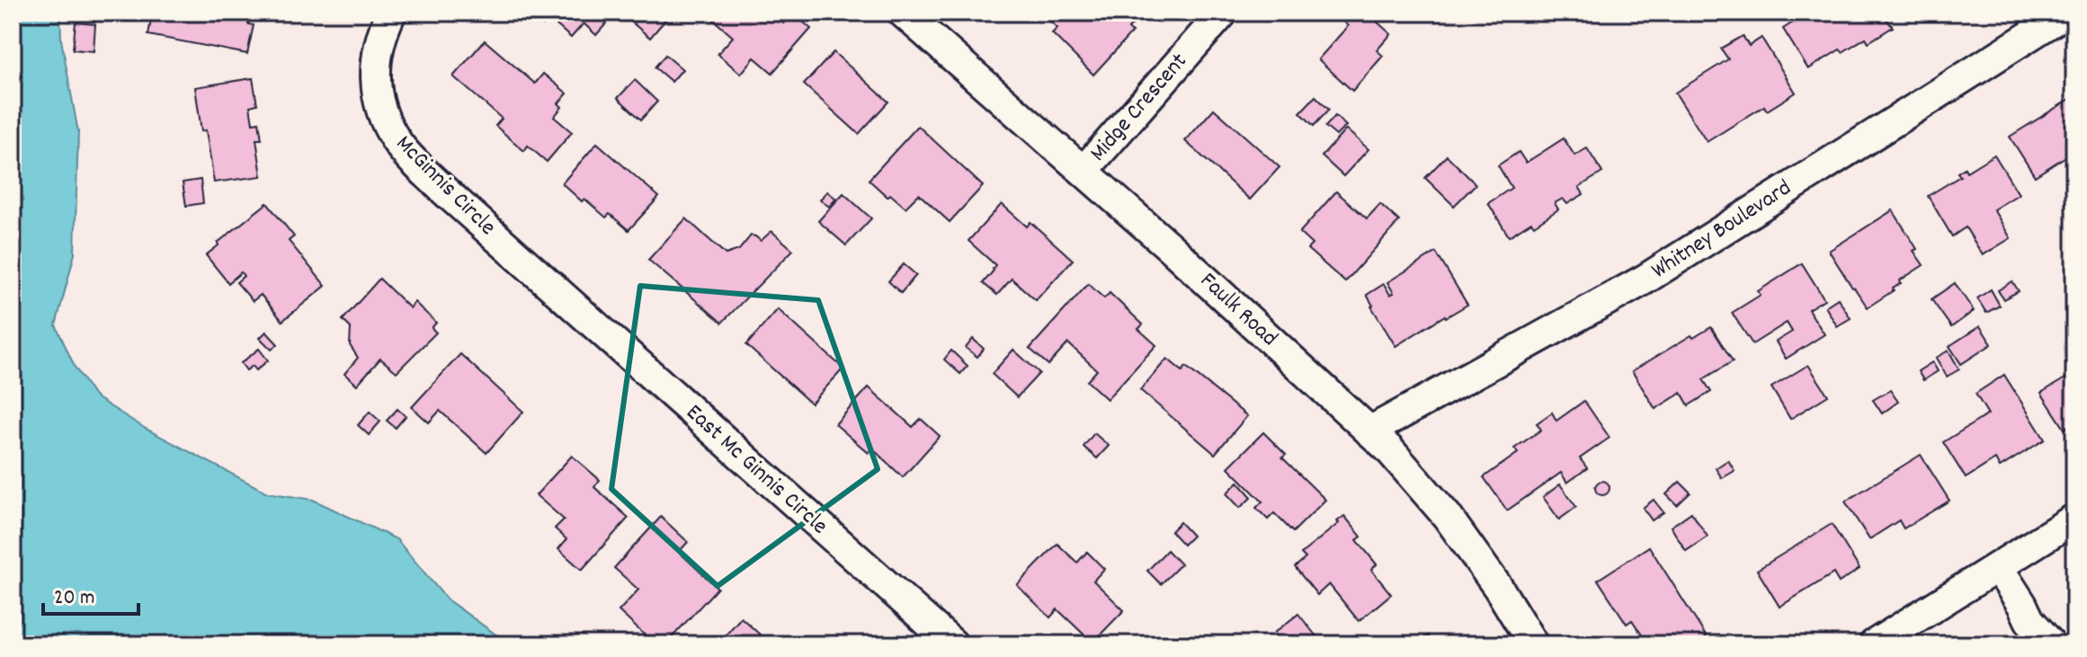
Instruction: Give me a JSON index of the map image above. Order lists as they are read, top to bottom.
{
  "streets": {
    "street": [
      "Midge Crescent",
      "McGinnis Circle",
      "Whitney Boulevard",
      "Faulk Road",
      "East Mc Ginnis Circle"
    ]
  },
  "crossings": [
    ["Midge Crescent", "Faulk Road"],
    ["McGinnis Circle", "East Mc Ginnis Circle"],
    ["Whitney Boulevard", "Faulk Road"]
  ],
  "scale_bar": "20 m"
}
